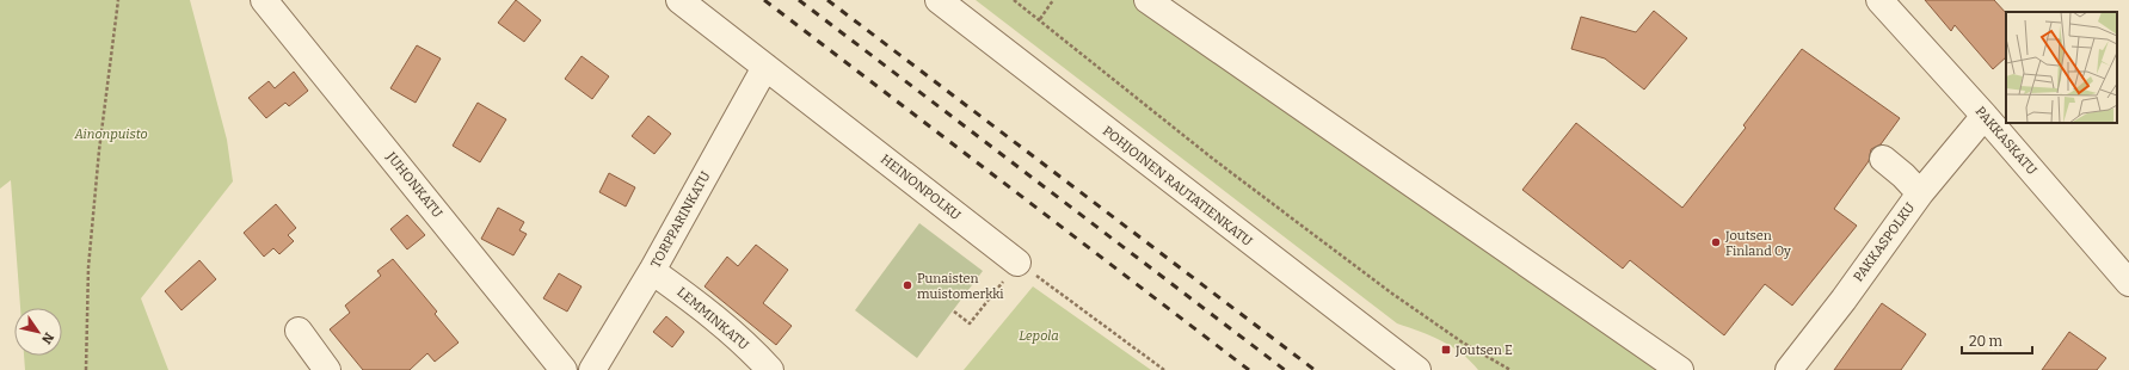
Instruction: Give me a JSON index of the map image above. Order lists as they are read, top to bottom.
{
  "streets": {
    "street": [
      "PAKKASKATU",
      "JUHONKATU",
      "POHJOINEN RAUTATIENKATU",
      "HEINONPOLKU",
      "TORPPARINKATU",
      "PAKKASPOLKU",
      "LEMMINKATU"
    ]
  },
  "crossings": [
    ["PAKKASKATU", "PAKKASPOLKU"],
    ["HEINONPOLKU", "TORPPARINKATU"],
    ["TORPPARINKATU", "LEMMINKATU"]
  ],
  "parks": ["Ainonpuisto", "Lepola"],
  "places": {
    "other": ["Joutsen Finland Oy", "Punaisten muistomerkki"],
    "transit": ["Joutsen E"]
  },
  "scale_bar": "20 m",
  "north": "bottom right"
}
